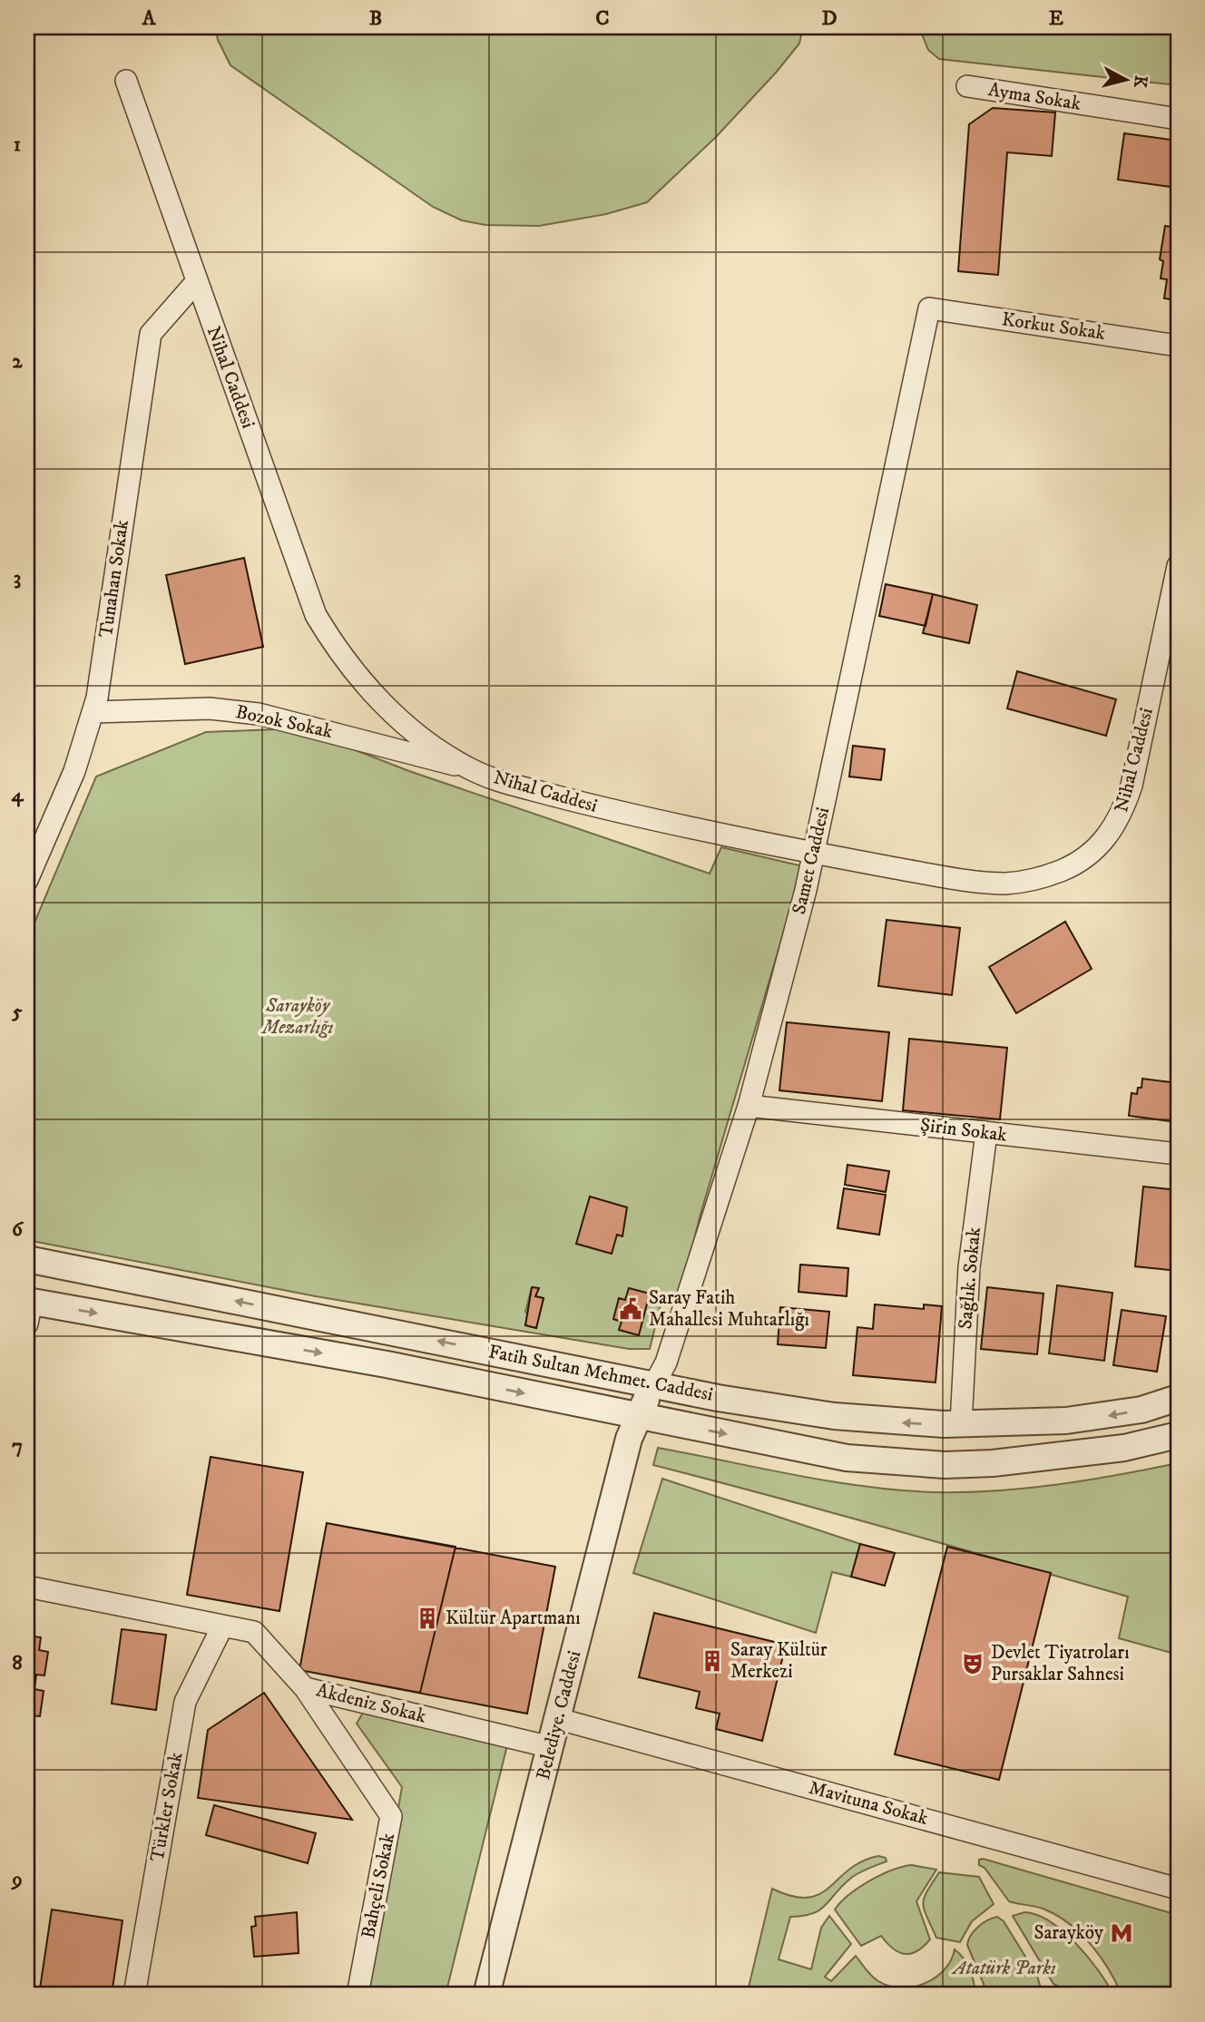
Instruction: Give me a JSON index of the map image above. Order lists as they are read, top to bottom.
{
  "streets": {
    "street": [
      "Ayma Sokak",
      "Korkut Sokak",
      "Nihal Caddesi",
      "Tunahan Sokak",
      "Bozok Sokak",
      "Samet Caddesi",
      "Şirin Sokak",
      "Sağlık. Sokak",
      "Fatih Sultan Mehmet. Caddesi",
      "Akdeniz Sokak",
      "Belediye. Caddesi",
      "Mavituna Sokak",
      "Türkler Sokak",
      "Bahçeli Sokak"
    ]
  },
  "crossings": [
    ["Korkut Sokak", "Samet Caddesi"],
    ["Nihal Caddesi", "Tunahan Sokak"],
    ["Nihal Caddesi", "Bozok Sokak"],
    ["Nihal Caddesi", "Samet Caddesi"],
    ["Tunahan Sokak", "Bozok Sokak"],
    ["Samet Caddesi", "Şirin Sokak"],
    ["Samet Caddesi", "Fatih Sultan Mehmet. Caddesi"],
    ["Samet Caddesi", "Belediye. Caddesi"],
    ["Şirin Sokak", "Sağlık. Sokak"],
    ["Sağlık. Sokak", "Fatih Sultan Mehmet. Caddesi"],
    ["Fatih Sultan Mehmet. Caddesi", "Belediye. Caddesi"],
    ["Akdeniz Sokak", "Belediye. Caddesi"],
    ["Akdeniz Sokak", "Türkler Sokak"],
    ["Akdeniz Sokak", "Bahçeli Sokak"],
    ["Belediye. Caddesi", "Mavituna Sokak"]
  ],
  "parks": ["Sarayköy Mezarlığı", "Atatürk Parkı"],
  "places": {
    "public building": ["Saray Fatih Mahallesi Muhtarlığı"],
    "building": ["Kültür Apartmanı", "Saray Kültür Merkezi"],
    "theatre": ["Devlet Tiyatroları Pursaklar Sahnesi"],
    "metro station": ["Sarayköy"]
  },
  "north": "right",
  "grid": {
    "columns": [
      "A",
      "B",
      "C",
      "D",
      "E"
    ],
    "rows": [
      "1",
      "2",
      "3",
      "4",
      "5",
      "6",
      "7",
      "8",
      "9"
    ]
  }
}
